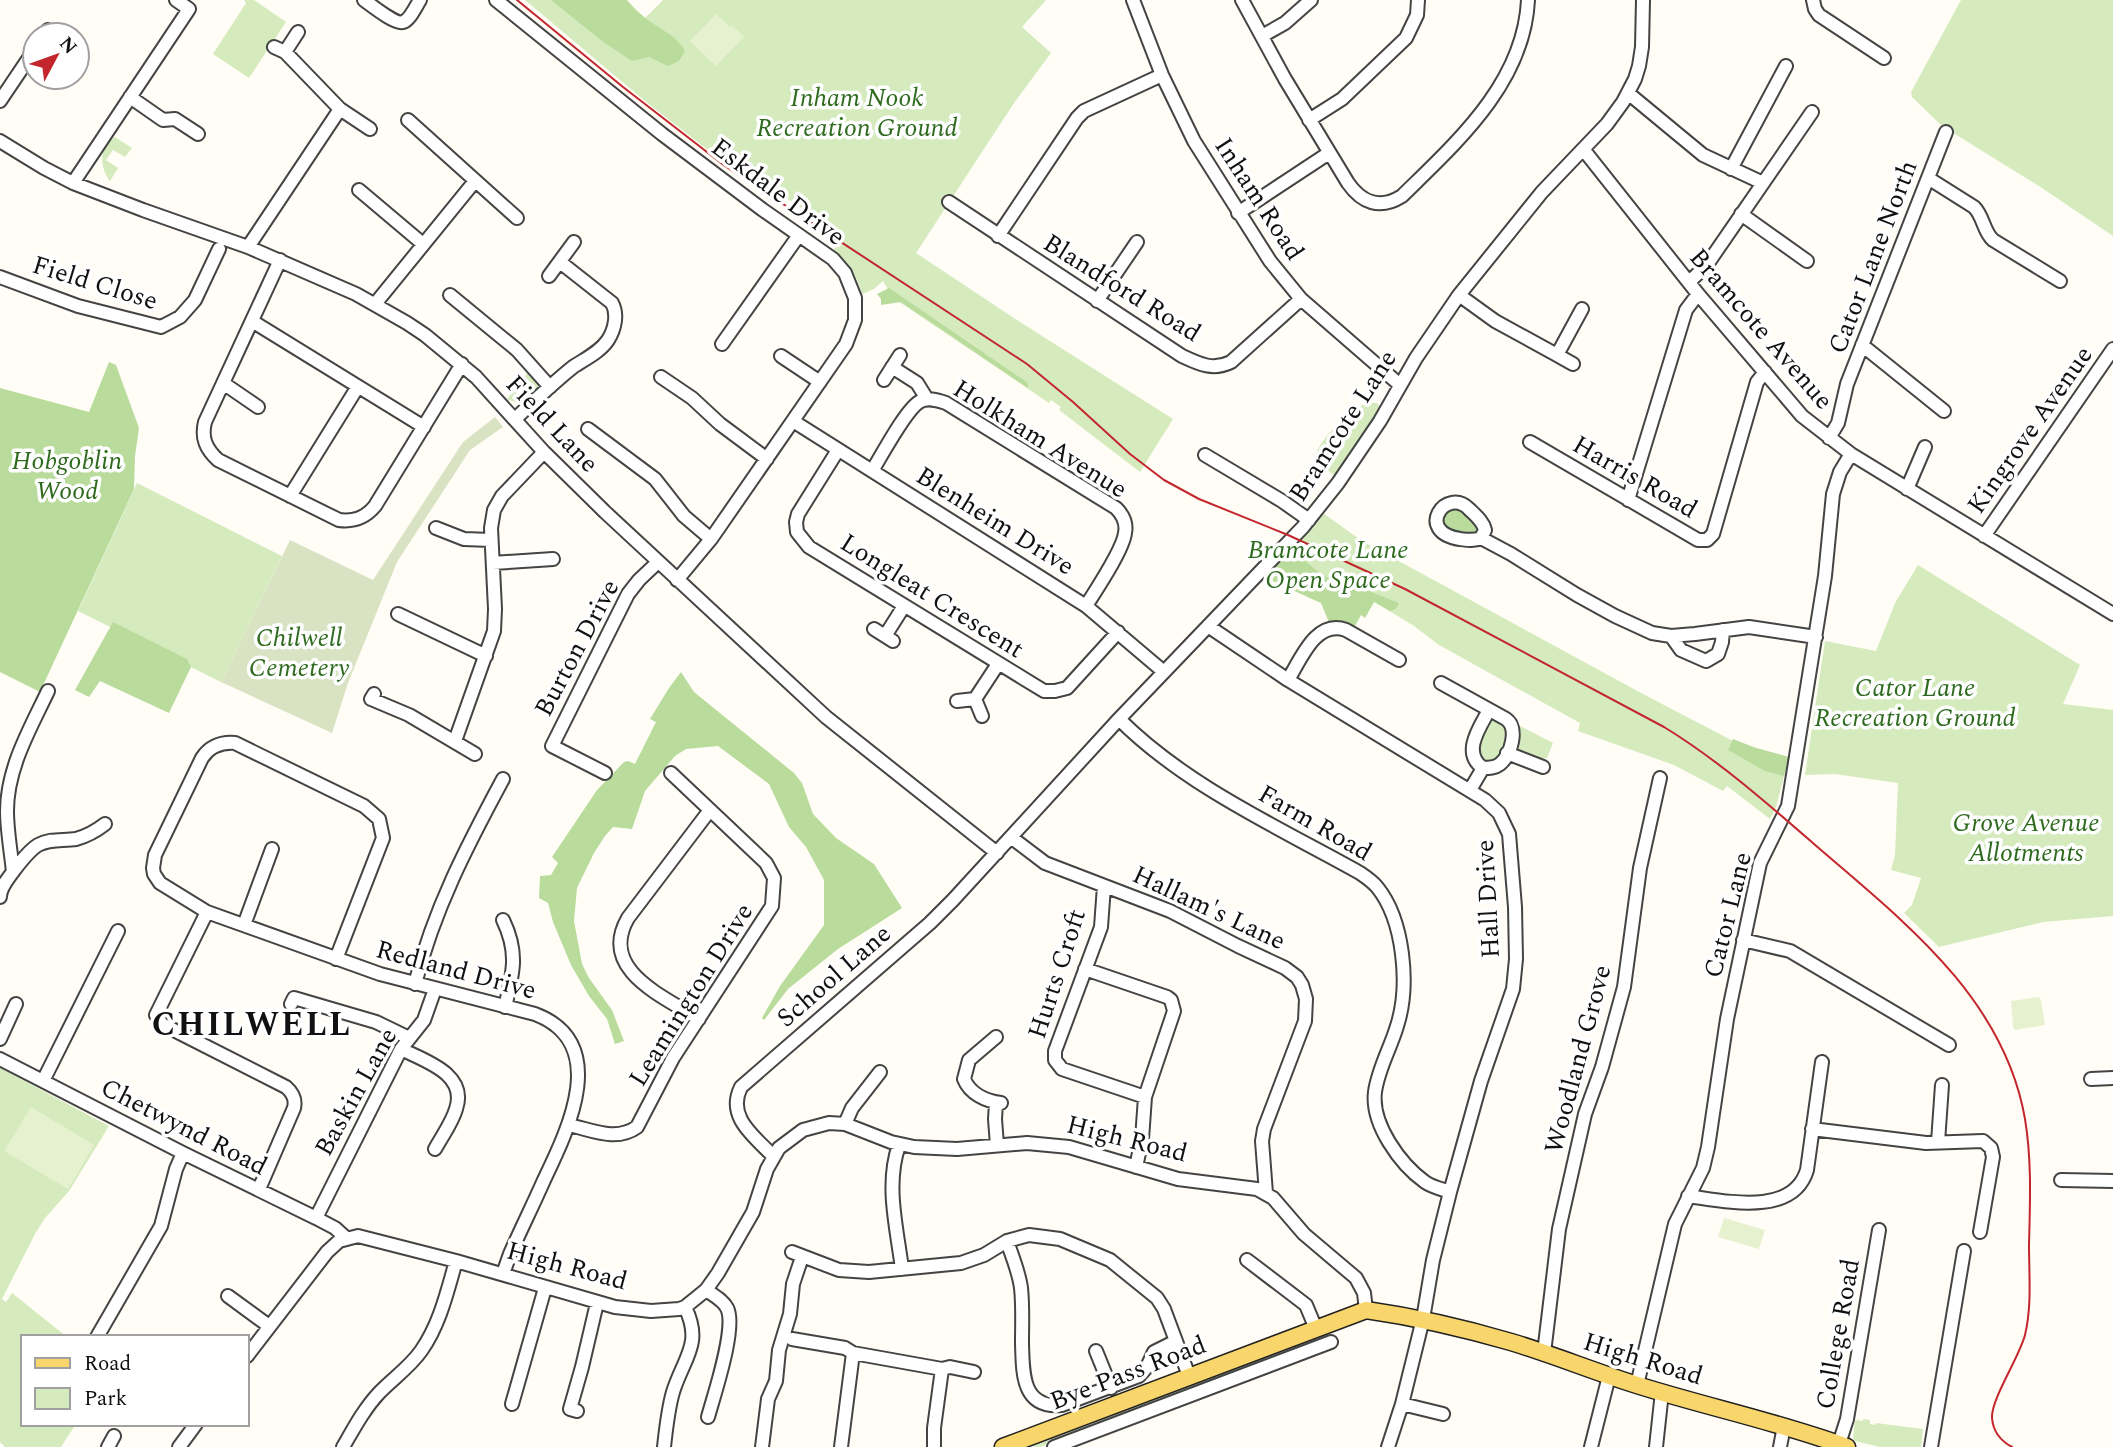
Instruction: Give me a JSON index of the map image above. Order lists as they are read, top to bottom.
{
  "streets": {
    "main road": ["High Road", "Bye Pass Road"],
    "street": [
      "Eskdale Drive",
      "Inham Road",
      "Cator Lane North",
      "Field Close",
      "Blandford Road",
      "Bramcote Avenue",
      "Field Lane",
      "Bramcote Lane",
      "Kingrove Avenue",
      "Holkham Avenue",
      "Harris Road",
      "Blenheim Drive",
      "Longleat Crescent",
      "Burton Drive",
      "Farm Road",
      "Hall Drive",
      "Hallam's Lane",
      "Cator Lane",
      "Redland Drive",
      "Hurts Croft",
      "School Lane",
      "Leamington Drive",
      "Woodland Grove",
      "Baskin Lane",
      "Chetwynd Road",
      "College Road"
    ]
  },
  "crossings": [
    ["Eskdale Drive", "Field Lane"],
    ["Eskdale Drive", "Blenheim Drive"],
    ["Inham Road", "Blandford Road"],
    ["Inham Road", "Bramcote Lane"],
    ["Cator Lane North", "Bramcote Avenue"],
    ["Bramcote Avenue", "Bramcote Lane"],
    ["Bramcote Avenue", "Kingrove Avenue"],
    ["Bramcote Avenue", "Harris Road"],
    ["Bramcote Avenue", "Cator Lane"],
    ["Field Lane", "Burton Drive"],
    ["Field Lane", "School Lane"],
    ["Bramcote Lane", "Blenheim Drive"],
    ["Bramcote Lane", "Farm Road"],
    ["Bramcote Lane", "Hall Drive"],
    ["Bramcote Lane", "Hallam's Lane"],
    ["Bramcote Lane", "School Lane"],
    ["Holkham Avenue", "Blenheim Drive"],
    ["Blenheim Drive", "Longleat Crescent"],
    ["Farm Road", "Hall Drive"],
    ["Hall Drive", "High Road"],
    ["Hallam's Lane", "Hurts Croft"],
    ["Hallam's Lane", "School Lane"],
    ["Hallam's Lane", "High Road"],
    ["Cator Lane", "High Road"],
    ["Redland Drive", "Leamington Drive"],
    ["Redland Drive", "Baskin Lane"],
    ["Redland Drive", "High Road"],
    ["School Lane", "High Road"],
    ["Woodland Grove", "High Road"],
    ["Baskin Lane", "Chetwynd Road"],
    ["Chetwynd Road", "High Road"],
    ["High Road", "College Road"],
    ["High Road", "Bye Pass Road"]
  ],
  "districts": ["CHILWELL"],
  "parks": [
    "Inham Nook Recreation Ground",
    "Hobgoblin Wood",
    "Bramcote Lane Open Space",
    "Chilwell Cemetery",
    "Cator Lane Recreation Ground",
    "Grove Avenue Allotments"
  ],
  "legend": ["Road", "Park"],
  "north": "top right"
}
